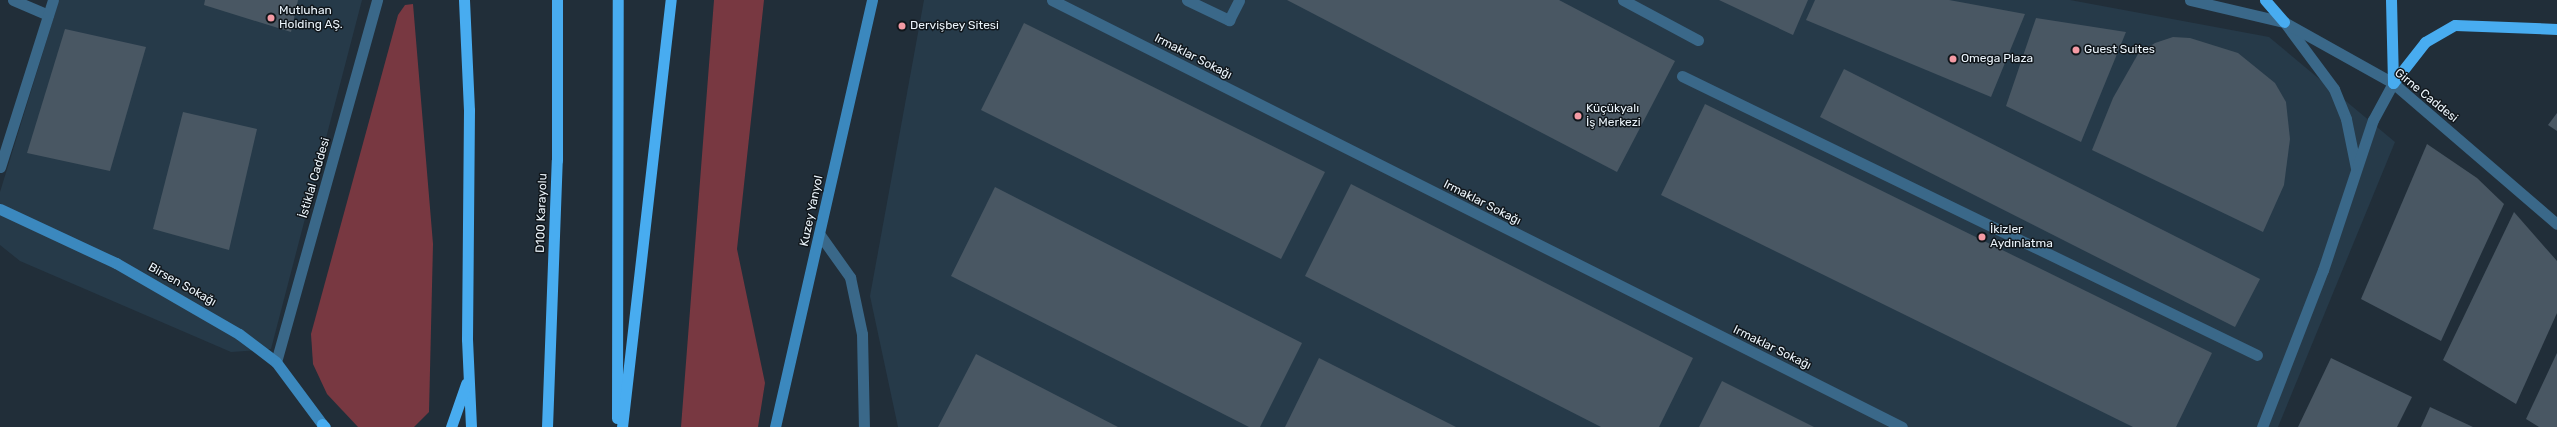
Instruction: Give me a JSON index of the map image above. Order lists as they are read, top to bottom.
{
  "streets": {
    "highway": ["D100 Karayolu"],
    "main road": ["Kuzey Yanyol", "Birsen Sokağı"],
    "street": ["Irmaklar Sokağı", "Girne Caddesi", "İstiklal Caddesi"]
  },
  "crossings": [
    ["İstiklal Caddesi", "Birsen Sokağı"]
  ],
  "places": [
    "Mutluhan Holding AŞ.",
    "Dervişbey Sitesi",
    "Guest Suites",
    "Omega Plaza",
    "Küçükyalı İş Merkezi",
    "İkizler Aydınlatma"
  ]
}
